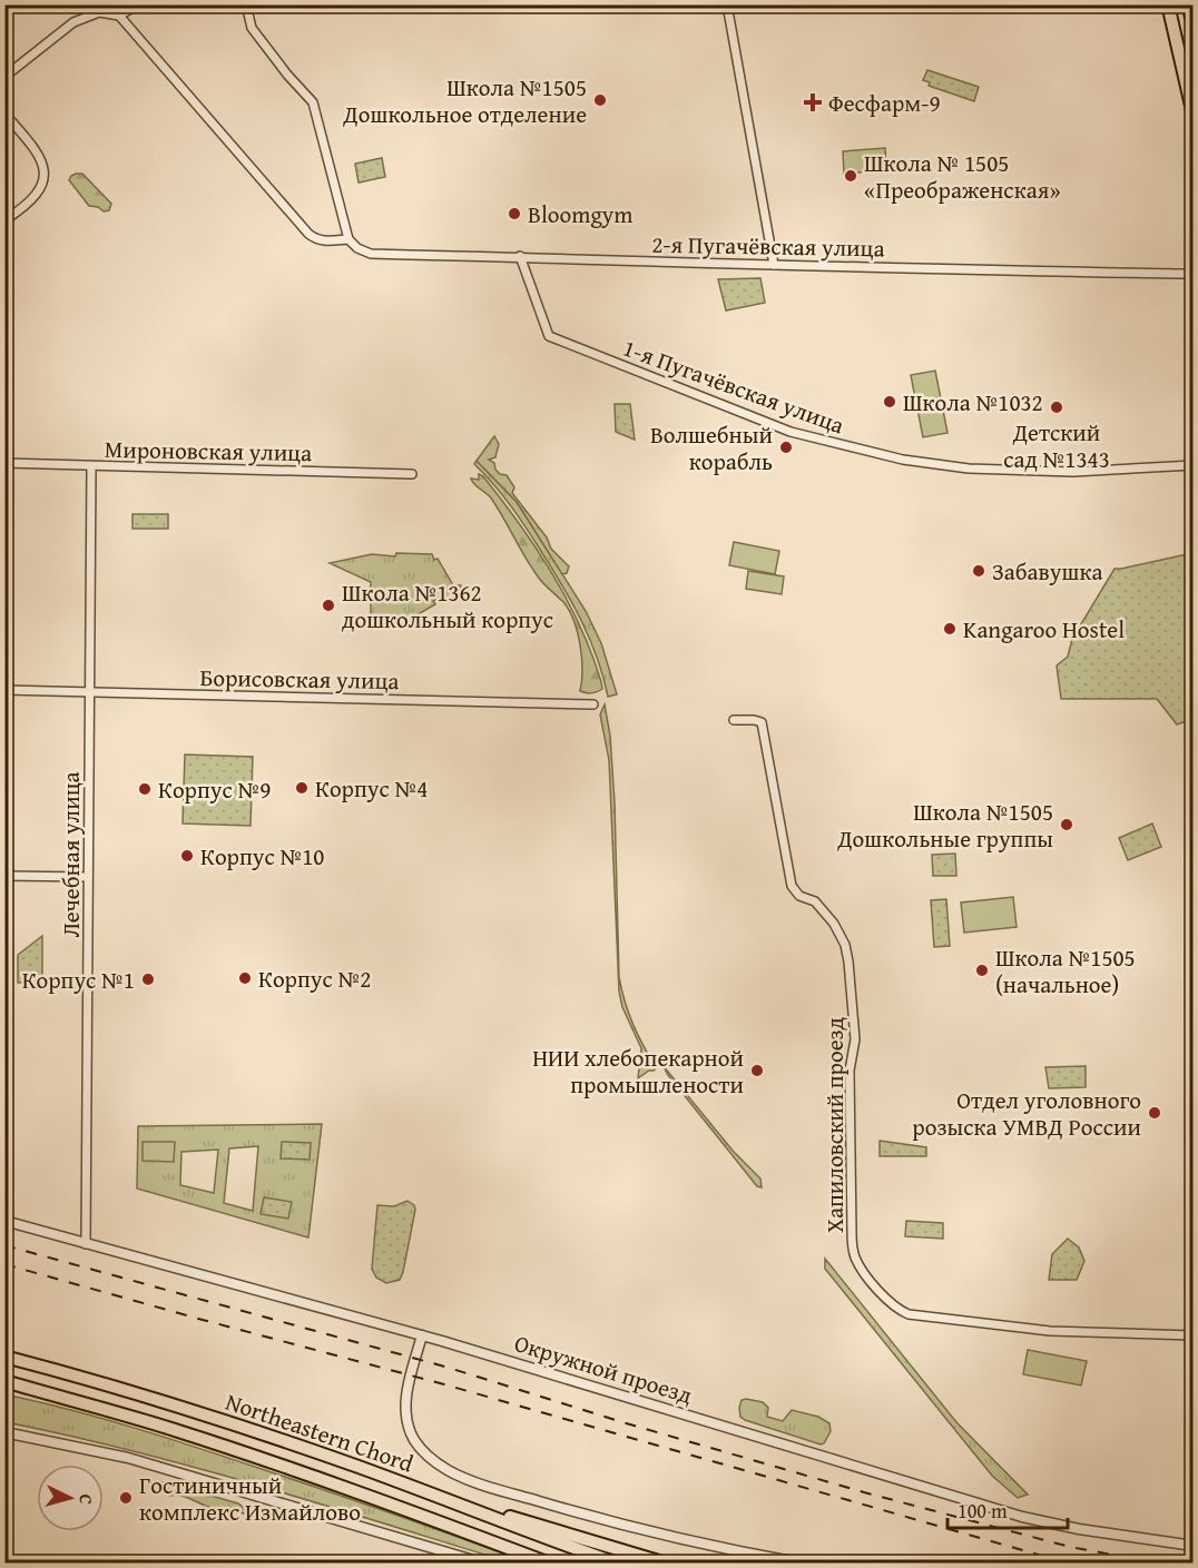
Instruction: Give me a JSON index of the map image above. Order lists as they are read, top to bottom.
{
  "streets": {
    "main road": ["Northeastern Chord"],
    "street": [
      "2-я Пугачёвская улица",
      "1-я Пугачёвская улица",
      "Мироновская улица",
      "Борисовская улица",
      "Лечебная улица",
      "Хапиловский проезд",
      "Окружной проезд"
    ]
  },
  "crossings": [
    ["2-я Пугачёвская улица", "1-я Пугачёвская улица"],
    ["Мироновская улица", "Лечебная улица"],
    ["Борисовская улица", "Лечебная улица"],
    ["Лечебная улица", "Окружной проезд"]
  ],
  "places": {
    "other": [
      "Школа №1505 Дошкольное отделение",
      "Школа № 1505 «Преображенская»",
      "Bloomgym",
      "Школа №1032",
      "Детский сад №1343",
      "Волшебный корабль",
      "Забавушка",
      "Школа №1362 дошкольный корпус",
      "Kangaroo Hostel",
      "Корпус №4",
      "Корпус №9",
      "Школа №1505 Дошкольные группы",
      "Корпус №10",
      "Школа №1505 (начальное)",
      "Корпус №2",
      "Корпус №1",
      "НИИ хлебопекарной промышлености",
      "Отдел уголовного розыска УМВД России",
      "Гостиничный комплекс Измайлово"
    ],
    "health": ["Фесфарм-9"]
  },
  "scale_bar": "100 m",
  "north": "right"
}
